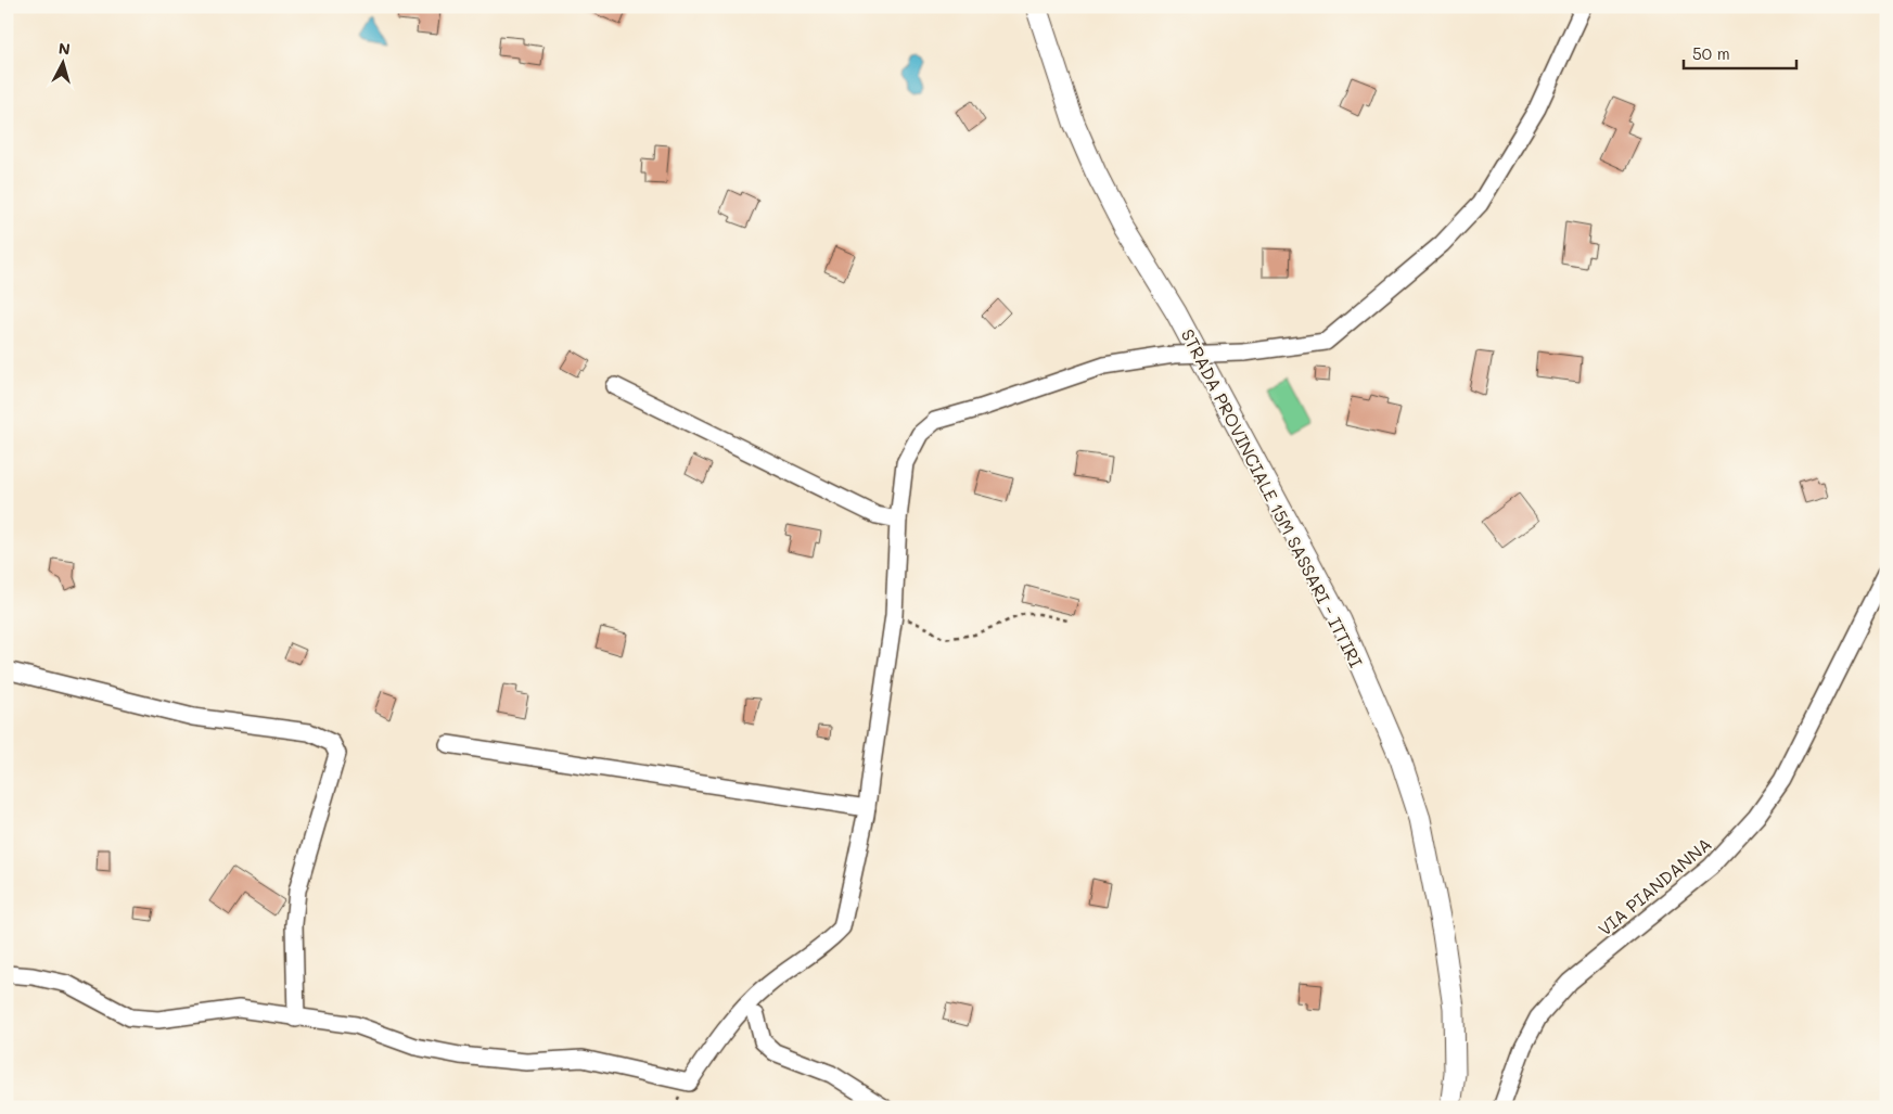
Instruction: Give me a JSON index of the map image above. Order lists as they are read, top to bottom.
{
  "streets": {
    "main road": ["STRADA PROVINCIALE 15M SASSARI - ITTIRI"],
    "street": ["VIA PIANDANNA"]
  },
  "scale_bar": "50 m",
  "north": "top"
}
